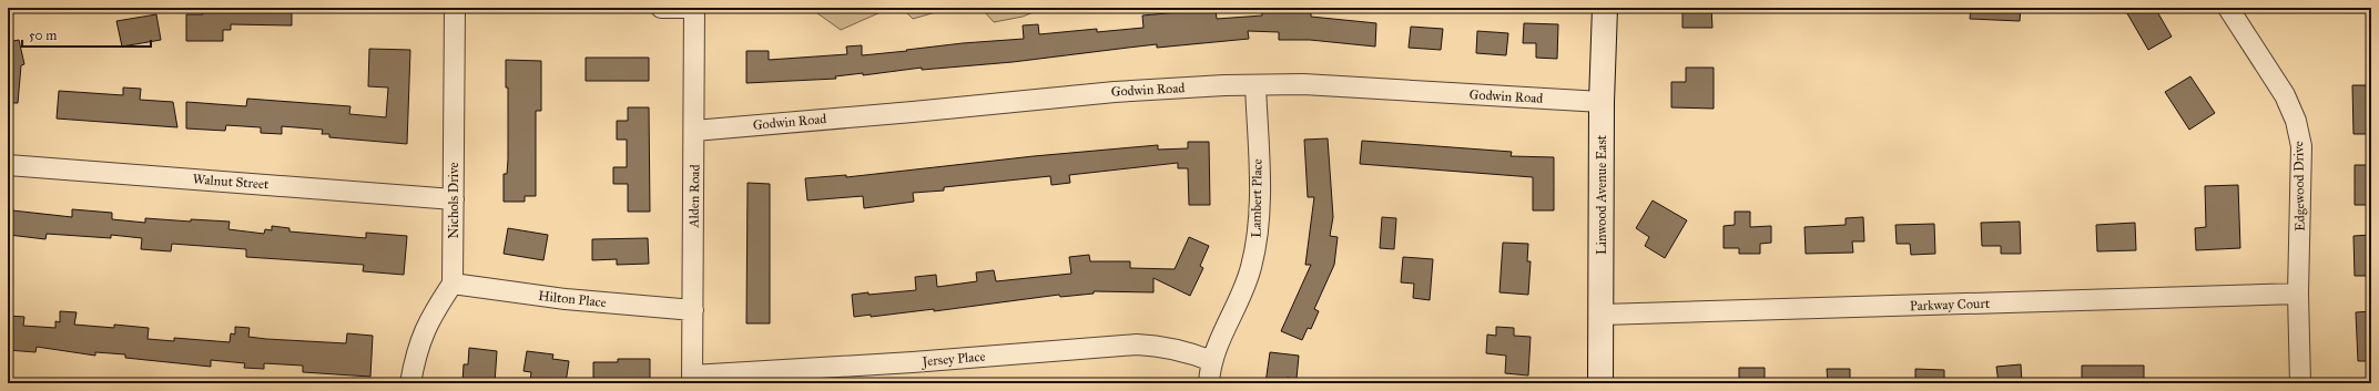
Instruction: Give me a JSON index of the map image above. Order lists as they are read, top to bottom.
{
  "streets": {
    "main road": ["Linwood Avenue East"],
    "street": [
      "Godwin Road",
      "Walnut Street",
      "Edgewood Drive",
      "Alden Road",
      "Lambert Place",
      "Nichols Drive",
      "Hilton Place",
      "Parkway Court",
      "Jersey Place"
    ]
  },
  "crossings": [
    ["Godwin Road", "Linwood Avenue East"],
    ["Godwin Road", "Alden Road"],
    ["Godwin Road", "Lambert Place"],
    ["Walnut Street", "Nichols Drive"],
    ["Edgewood Drive", "Parkway Court"],
    ["Linwood Avenue East", "Parkway Court"],
    ["Alden Road", "Hilton Place"],
    ["Alden Road", "Jersey Place"],
    ["Lambert Place", "Jersey Place"],
    ["Nichols Drive", "Hilton Place"]
  ],
  "scale_bar": "50 m"
}
